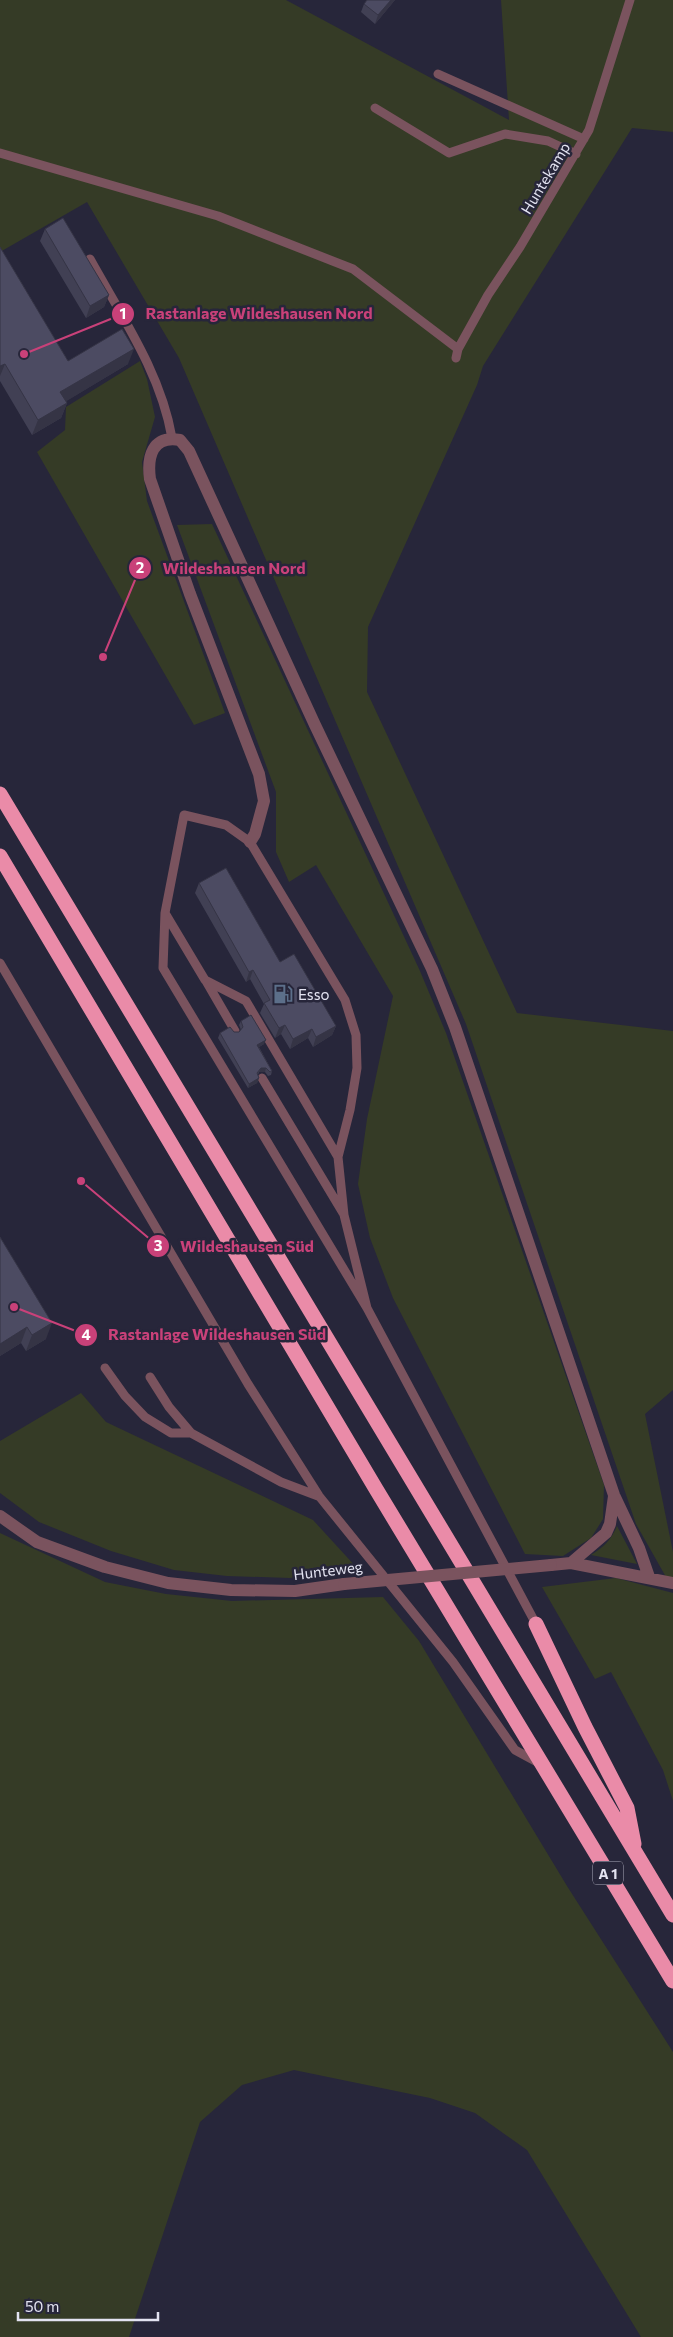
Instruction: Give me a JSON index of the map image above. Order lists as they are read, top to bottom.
{
  "streets": {
    "highway": ["A 1"],
    "street": ["Hunteweg"],
    "lane": ["Huntekamp"]
  },
  "places": {
    "other": [
      "Rastanlage Wildeshausen Nord",
      "Wildeshausen Nord",
      "Wildeshausen Süd",
      "Rastanlage Wildeshausen Süd"
    ],
    "fuel station": ["Esso"]
  },
  "scale_bar": "50 m"
}
